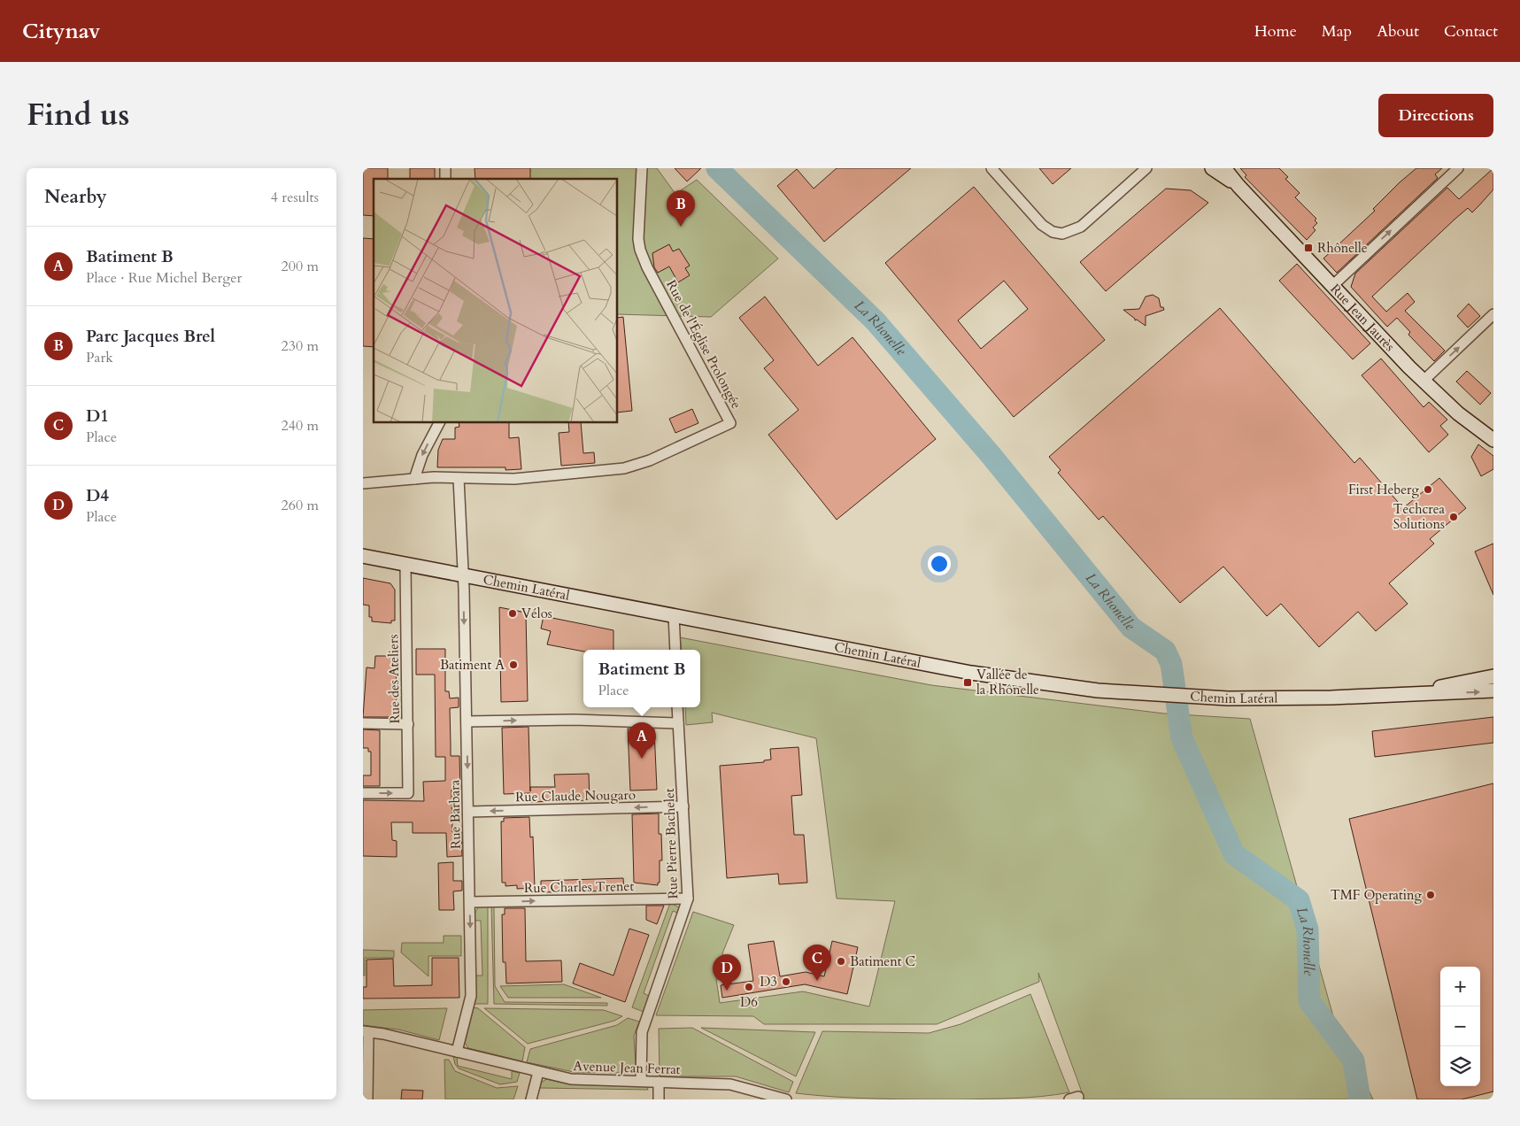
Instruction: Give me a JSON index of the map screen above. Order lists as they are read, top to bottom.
{
  "streets": {
    "street": [
      "Rue Jean Jaurès",
      "Rue de l'Église Prolongée",
      "Chemin Latéral",
      "Rue des Ateliers",
      "Rue Claude Nougaro",
      "Rue Barbara",
      "Rue Pierre Bachelet",
      "Rue Charles Trenet",
      "Avenue Jean Ferrat"
    ]
  },
  "crossings": [
    ["Rue de l'Église Prolongée", "Rue Barbara"],
    ["Chemin Latéral", "Rue des Ateliers"],
    ["Chemin Latéral", "Rue Barbara"],
    ["Rue Claude Nougaro", "Rue Barbara"],
    ["Rue Claude Nougaro", "Rue Pierre Bachelet"],
    ["Rue Barbara", "Rue Charles Trenet"],
    ["Rue Barbara", "Avenue Jean Ferrat"],
    ["Rue Pierre Bachelet", "Rue Charles Trenet"],
    ["Rue Pierre Bachelet", "Avenue Jean Ferrat"]
  ],
  "one_way": ["Rue Barbara", "Rue Charles Trenet"],
  "water": ["La Rhonelle"],
  "places": {
    "transit": ["Rhônelle", "Vallée de la Rhônelle"],
    "other": [
      "First Heberg",
      "Techcrea Solutions",
      "Vélos",
      "Batiment A",
      "TMF Operating",
      "Batiment C",
      "D3",
      "D6"
    ]
  },
  "page": {
    "header": "Citynav",
    "nav": [
      "Home",
      "Map",
      "About",
      "Contact"
    ],
    "title": "Find us",
    "buttons": "Directions",
    "heading": ["Nearby", "4 results"],
    "pins": [
      "B",
      "A",
      "C",
      "D"
    ],
    "list": [
      {
        "mark": "A",
        "name": "Batiment B",
        "note": "Place · Rue Michel Berger",
        "value": "200 m"
      },
      {
        "mark": "B",
        "name": "Parc Jacques Brel",
        "note": "Park",
        "value": "230 m"
      },
      {
        "mark": "C",
        "name": "D1",
        "note": "Place",
        "value": "240 m"
      },
      {
        "mark": "D",
        "name": "D4",
        "note": "Place",
        "value": "260 m"
      }
    ],
    "popup": ["Batiment B", "Place"],
    "map_buttons": ["+", "−"]
  }
}
